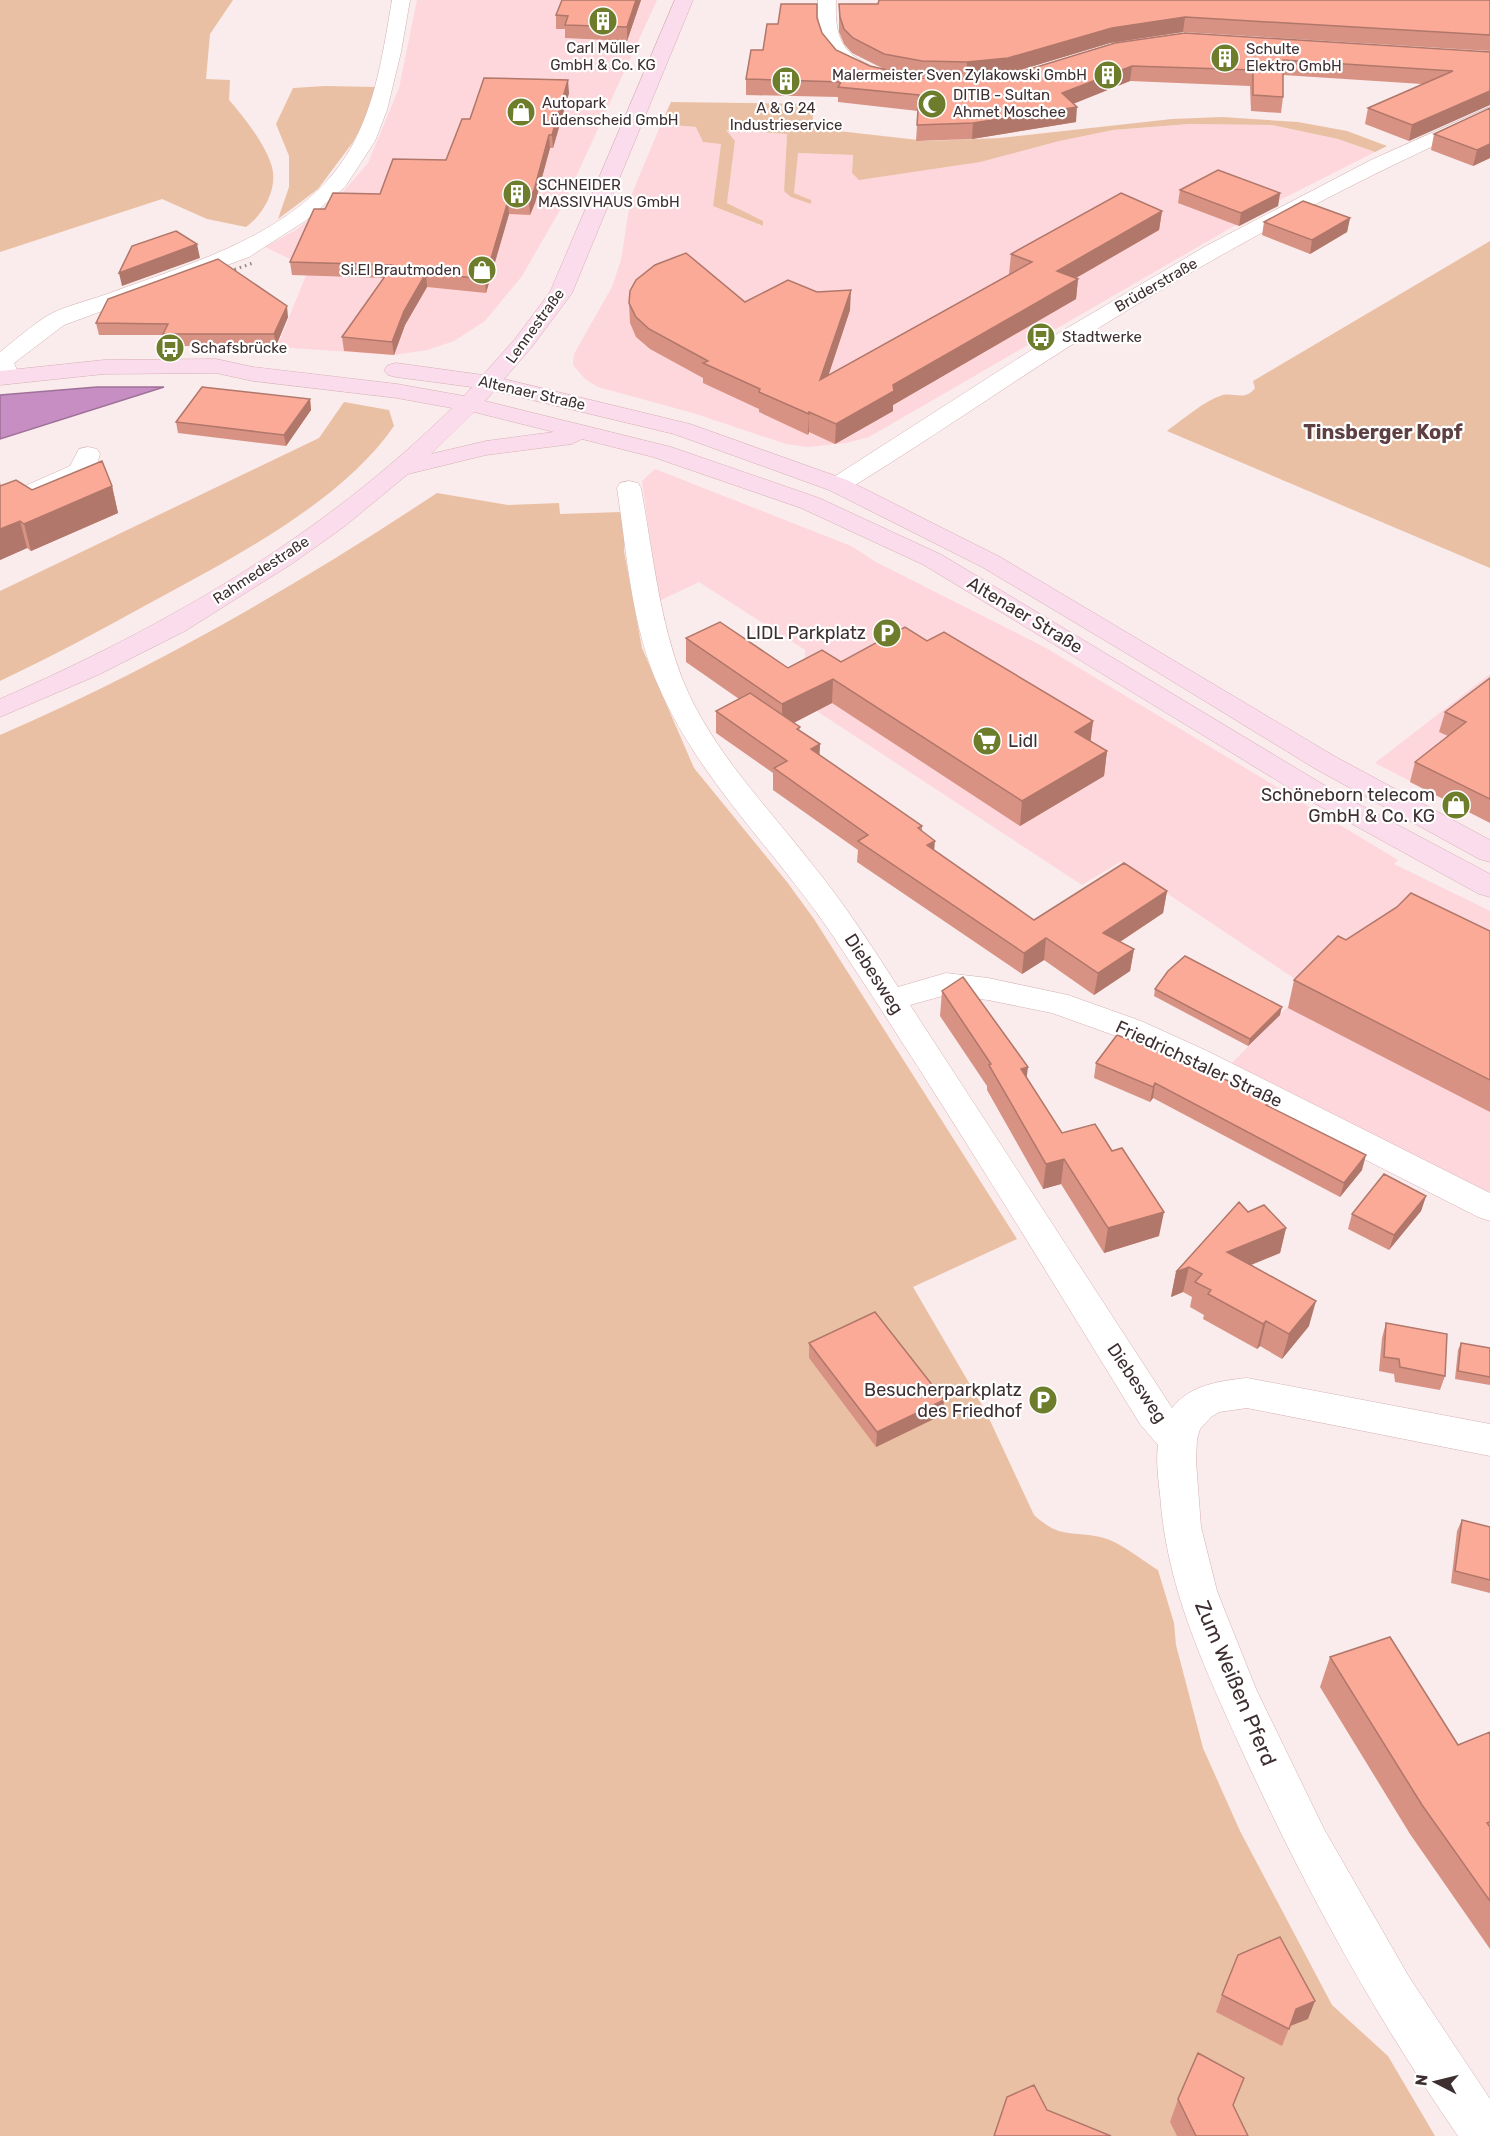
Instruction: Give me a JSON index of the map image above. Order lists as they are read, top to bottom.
{
  "streets": {
    "main road": ["Lennestraße", "Altenaer Straße", "Rahmedestraße"],
    "street": [
      "Brüderstraße",
      "Diebesweg",
      "Friedrichstaler Straße",
      "Zum Weißen Pferd"
    ]
  },
  "crossings": [
    ["Brüderstraße", "Altenaer Straße"],
    ["Lennestraße", "Altenaer Straße"],
    ["Lennestraße", "Rahmedestraße"],
    ["Altenaer Straße", "Rahmedestraße"],
    ["Diebesweg", "Friedrichstaler Straße"],
    ["Diebesweg", "Zum Weißen Pferd"]
  ],
  "districts": ["Tinsberger Kopf"],
  "places": {
    "building": [
      "Carl Müller GmbH & Co. KG",
      "Schulte Elektro GmbH",
      "Malermeister Sven Zylakowski GmbH",
      "A & G 24 Industrieservice",
      "SCHNEIDER MASSIVHAUS GmbH"
    ],
    "mosque": ["DITIB - Sultan Ahmet Moschee"],
    "shop": ["Autopark Lüdenscheid GmbH", "Si.El Brautmoden", "Schöneborn telecom GmbH & Co. KG"],
    "bus stop": ["Stadtwerke", "Schafsbrücke"],
    "parking": ["LIDL Parkplatz", "Besucherparkplatz des Friedhof"],
    "supermarket": ["Lidl"]
  },
  "north": "left"
}
